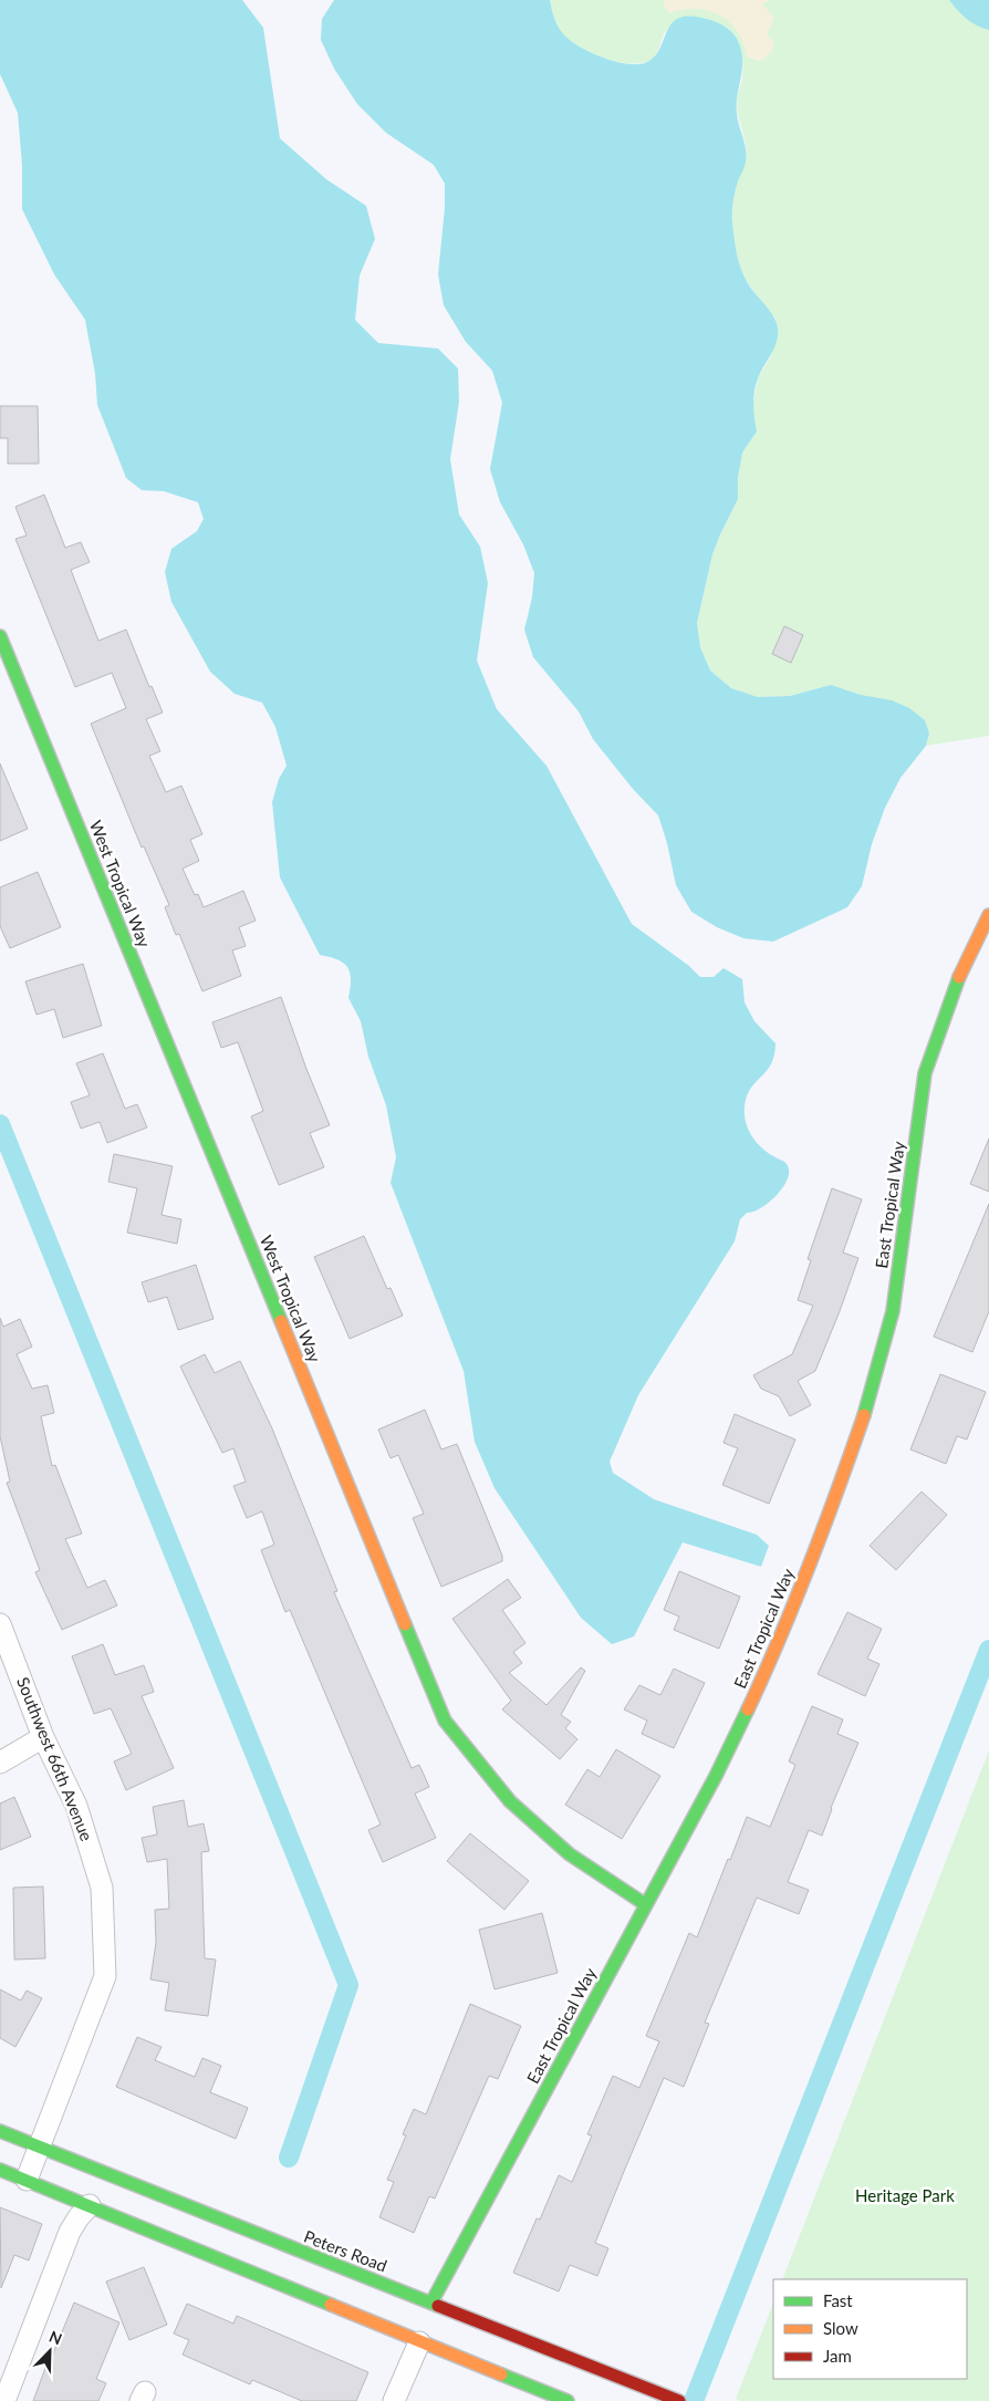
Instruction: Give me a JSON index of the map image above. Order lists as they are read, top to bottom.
{
  "streets": {
    "street": [
      "West Tropical Way",
      "East Tropical Way",
      "Southwest 66th Avenue",
      "Peters Road"
    ]
  },
  "crossings": [
    ["West Tropical Way", "East Tropical Way"],
    ["East Tropical Way", "Peters Road"],
    ["Southwest 66th Avenue", "Peters Road"]
  ],
  "parks": ["Heritage Park"],
  "legend": ["Fast", "Slow", "Jam"],
  "north": "top right"
}
